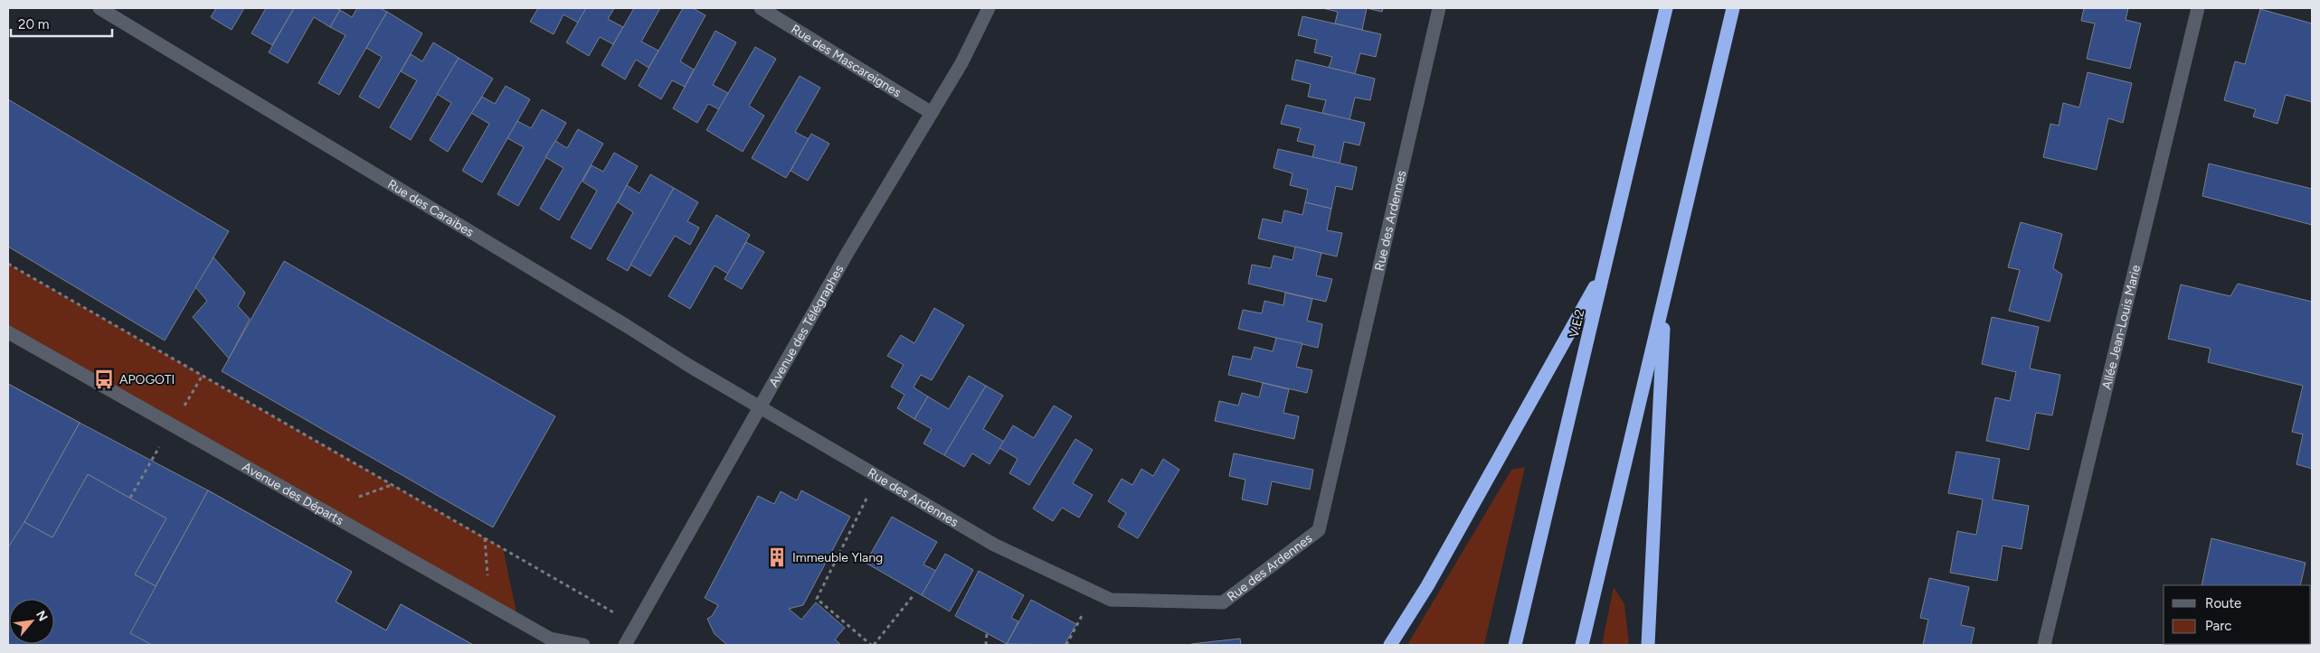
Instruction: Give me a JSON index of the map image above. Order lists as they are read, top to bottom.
{
  "streets": {
    "highway": ["V.E.2"],
    "street": [
      "Rue des Mascareignes",
      "Rue des Caraibes",
      "Rue des Ardennes",
      "Avenue des Télégraphes",
      "Allée Jean-Louis Marie",
      "Avenue des Départs"
    ]
  },
  "crossings": [
    ["Rue des Mascareignes", "Avenue des Télégraphes"],
    ["Rue des Caraibes", "Rue des Ardennes"],
    ["Rue des Caraibes", "Avenue des Télégraphes"],
    ["Rue des Ardennes", "Avenue des Télégraphes"]
  ],
  "places": {
    "bus stop": ["APOGOTI"],
    "building": ["Immeuble Ylang"]
  },
  "legend": ["Route", "Parc"],
  "scale_bar": "20 m",
  "north": "top right"
}
